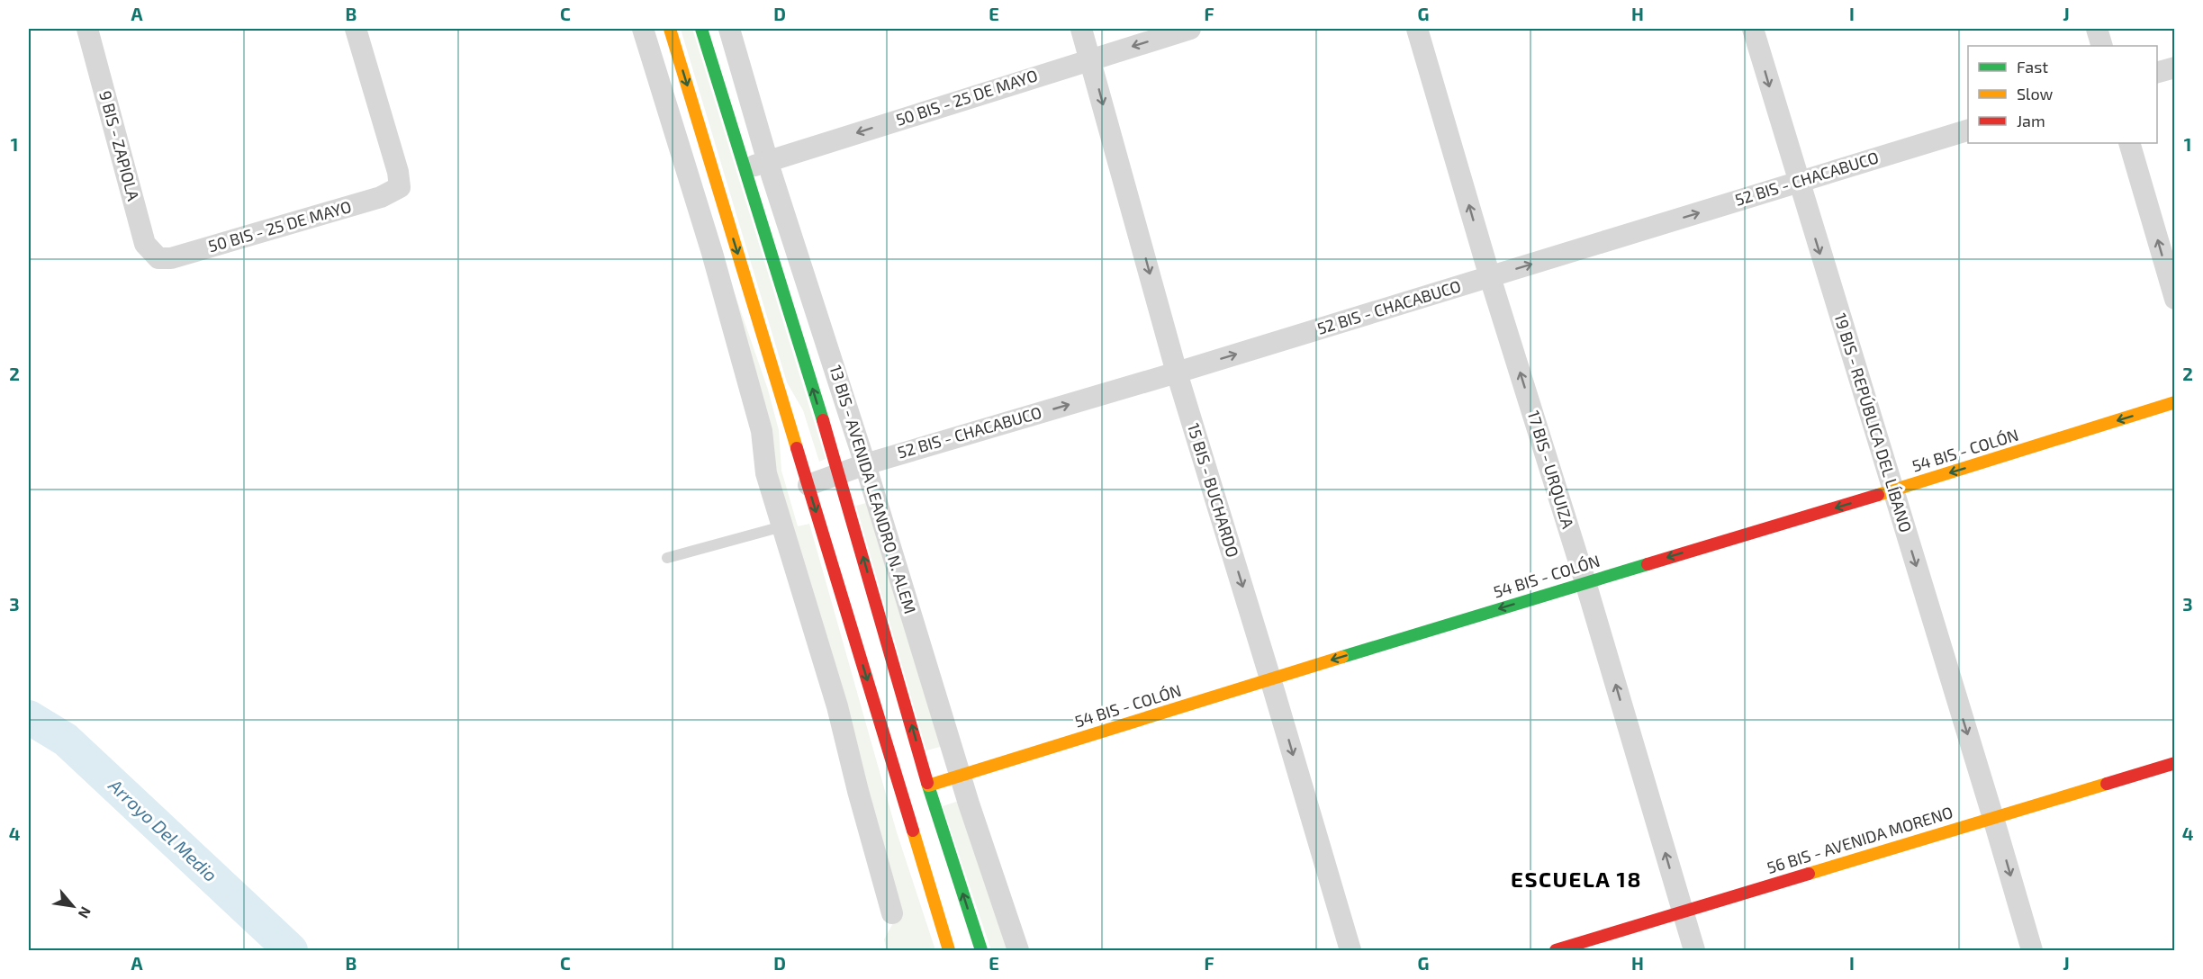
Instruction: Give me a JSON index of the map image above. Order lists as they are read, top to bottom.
{
  "streets": {
    "main road": ["54 BIS - COLÓN", "13 BIS - AVENIDA LEANDRO N. ALEM", "56 BIS - AVENIDA MORENO"],
    "street": [
      "50 BIS - 25 DE MAYO",
      "9 BIS - ZAPIOLA",
      "52 BIS - CHACABUCO",
      "19 BIS - REPÚBLICA DEL LÍBANO",
      "17 BIS - URQUIZA",
      "15 BIS - BUCHARDO"
    ]
  },
  "crossings": [
    ["50 BIS - 25 DE MAYO", "9 BIS - ZAPIOLA"],
    ["50 BIS - 25 DE MAYO", "13 BIS - AVENIDA LEANDRO N. ALEM"],
    ["50 BIS - 25 DE MAYO", "15 BIS - BUCHARDO"],
    ["52 BIS - CHACABUCO", "19 BIS - REPÚBLICA DEL LÍBANO"],
    ["52 BIS - CHACABUCO", "17 BIS - URQUIZA"],
    ["52 BIS - CHACABUCO", "13 BIS - AVENIDA LEANDRO N. ALEM"],
    ["52 BIS - CHACABUCO", "15 BIS - BUCHARDO"],
    ["19 BIS - REPÚBLICA DEL LÍBANO", "54 BIS - COLÓN"],
    ["19 BIS - REPÚBLICA DEL LÍBANO", "56 BIS - AVENIDA MORENO"],
    ["54 BIS - COLÓN", "17 BIS - URQUIZA"],
    ["54 BIS - COLÓN", "13 BIS - AVENIDA LEANDRO N. ALEM"],
    ["54 BIS - COLÓN", "15 BIS - BUCHARDO"],
    ["17 BIS - URQUIZA", "56 BIS - AVENIDA MORENO"]
  ],
  "one_way": [
    "50 BIS - 25 DE MAYO",
    "52 BIS - CHACABUCO",
    "19 BIS - REPÚBLICA DEL LÍBANO",
    "54 BIS - COLÓN",
    "17 BIS - URQUIZA",
    "15 BIS - BUCHARDO"
  ],
  "districts": ["ESCUELA 18"],
  "water": ["Arroyo Del Medio"],
  "legend": ["Fast", "Slow", "Jam"],
  "north": "bottom right",
  "grid": {
    "columns": [
      "A",
      "B",
      "C",
      "D",
      "E",
      "F",
      "G",
      "H",
      "I",
      "J"
    ],
    "rows": [
      "1",
      "2",
      "3",
      "4"
    ]
  }
}
